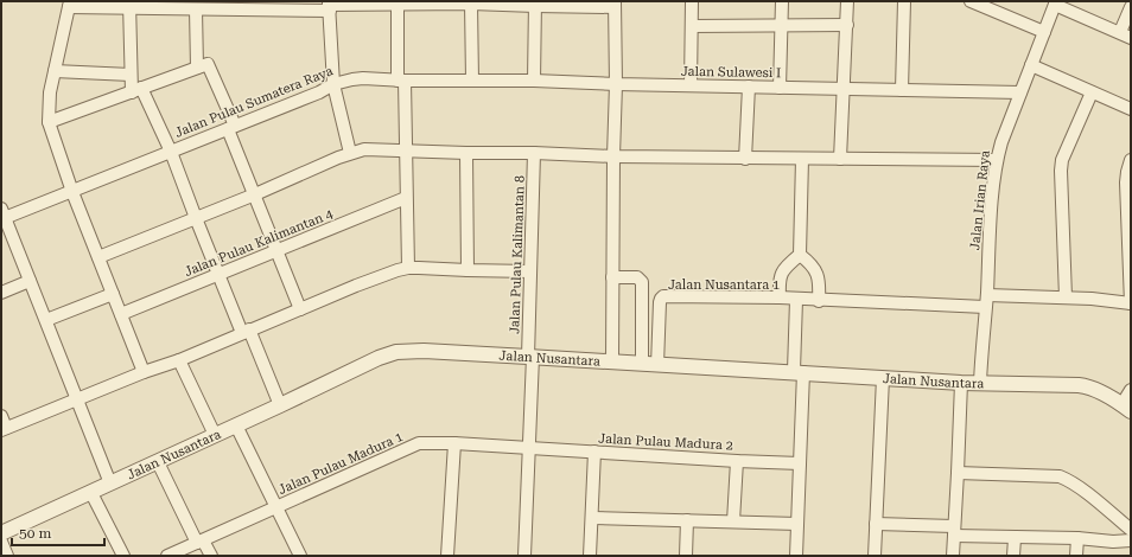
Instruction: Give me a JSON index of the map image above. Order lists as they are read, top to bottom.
{
  "streets": {
    "street": [
      "Jalan Sulawesi I",
      "Jalan Pulau Sumatera Raya",
      "Jalan Irian Raya",
      "Jalan Pulau Kalimantan 4",
      "Jalan Pulau Kalimantan 8",
      "Jalan Nusantara 1",
      "Jalan Nusantara",
      "Jalan Pulau Madura 2",
      "Jalan Pulau Madura 1"
    ]
  },
  "crossings": [
    ["Jalan Sulawesi I", "Jalan Pulau Sumatera Raya"],
    ["Jalan Sulawesi I", "Jalan Irian Raya"],
    ["Jalan Irian Raya", "Jalan Nusantara 1"],
    ["Jalan Irian Raya", "Jalan Nusantara"],
    ["Jalan Pulau Kalimantan 8", "Jalan Nusantara"],
    ["Jalan Pulau Kalimantan 8", "Jalan Pulau Madura 2"],
    ["Jalan Pulau Kalimantan 8", "Jalan Pulau Madura 1"],
    ["Jalan Nusantara 1", "Jalan Nusantara"],
    ["Jalan Nusantara 1", "Jalan Pulau Madura 2"],
    ["Jalan Pulau Madura 2", "Jalan Pulau Madura 1"]
  ],
  "scale_bar": "50 m"
}
